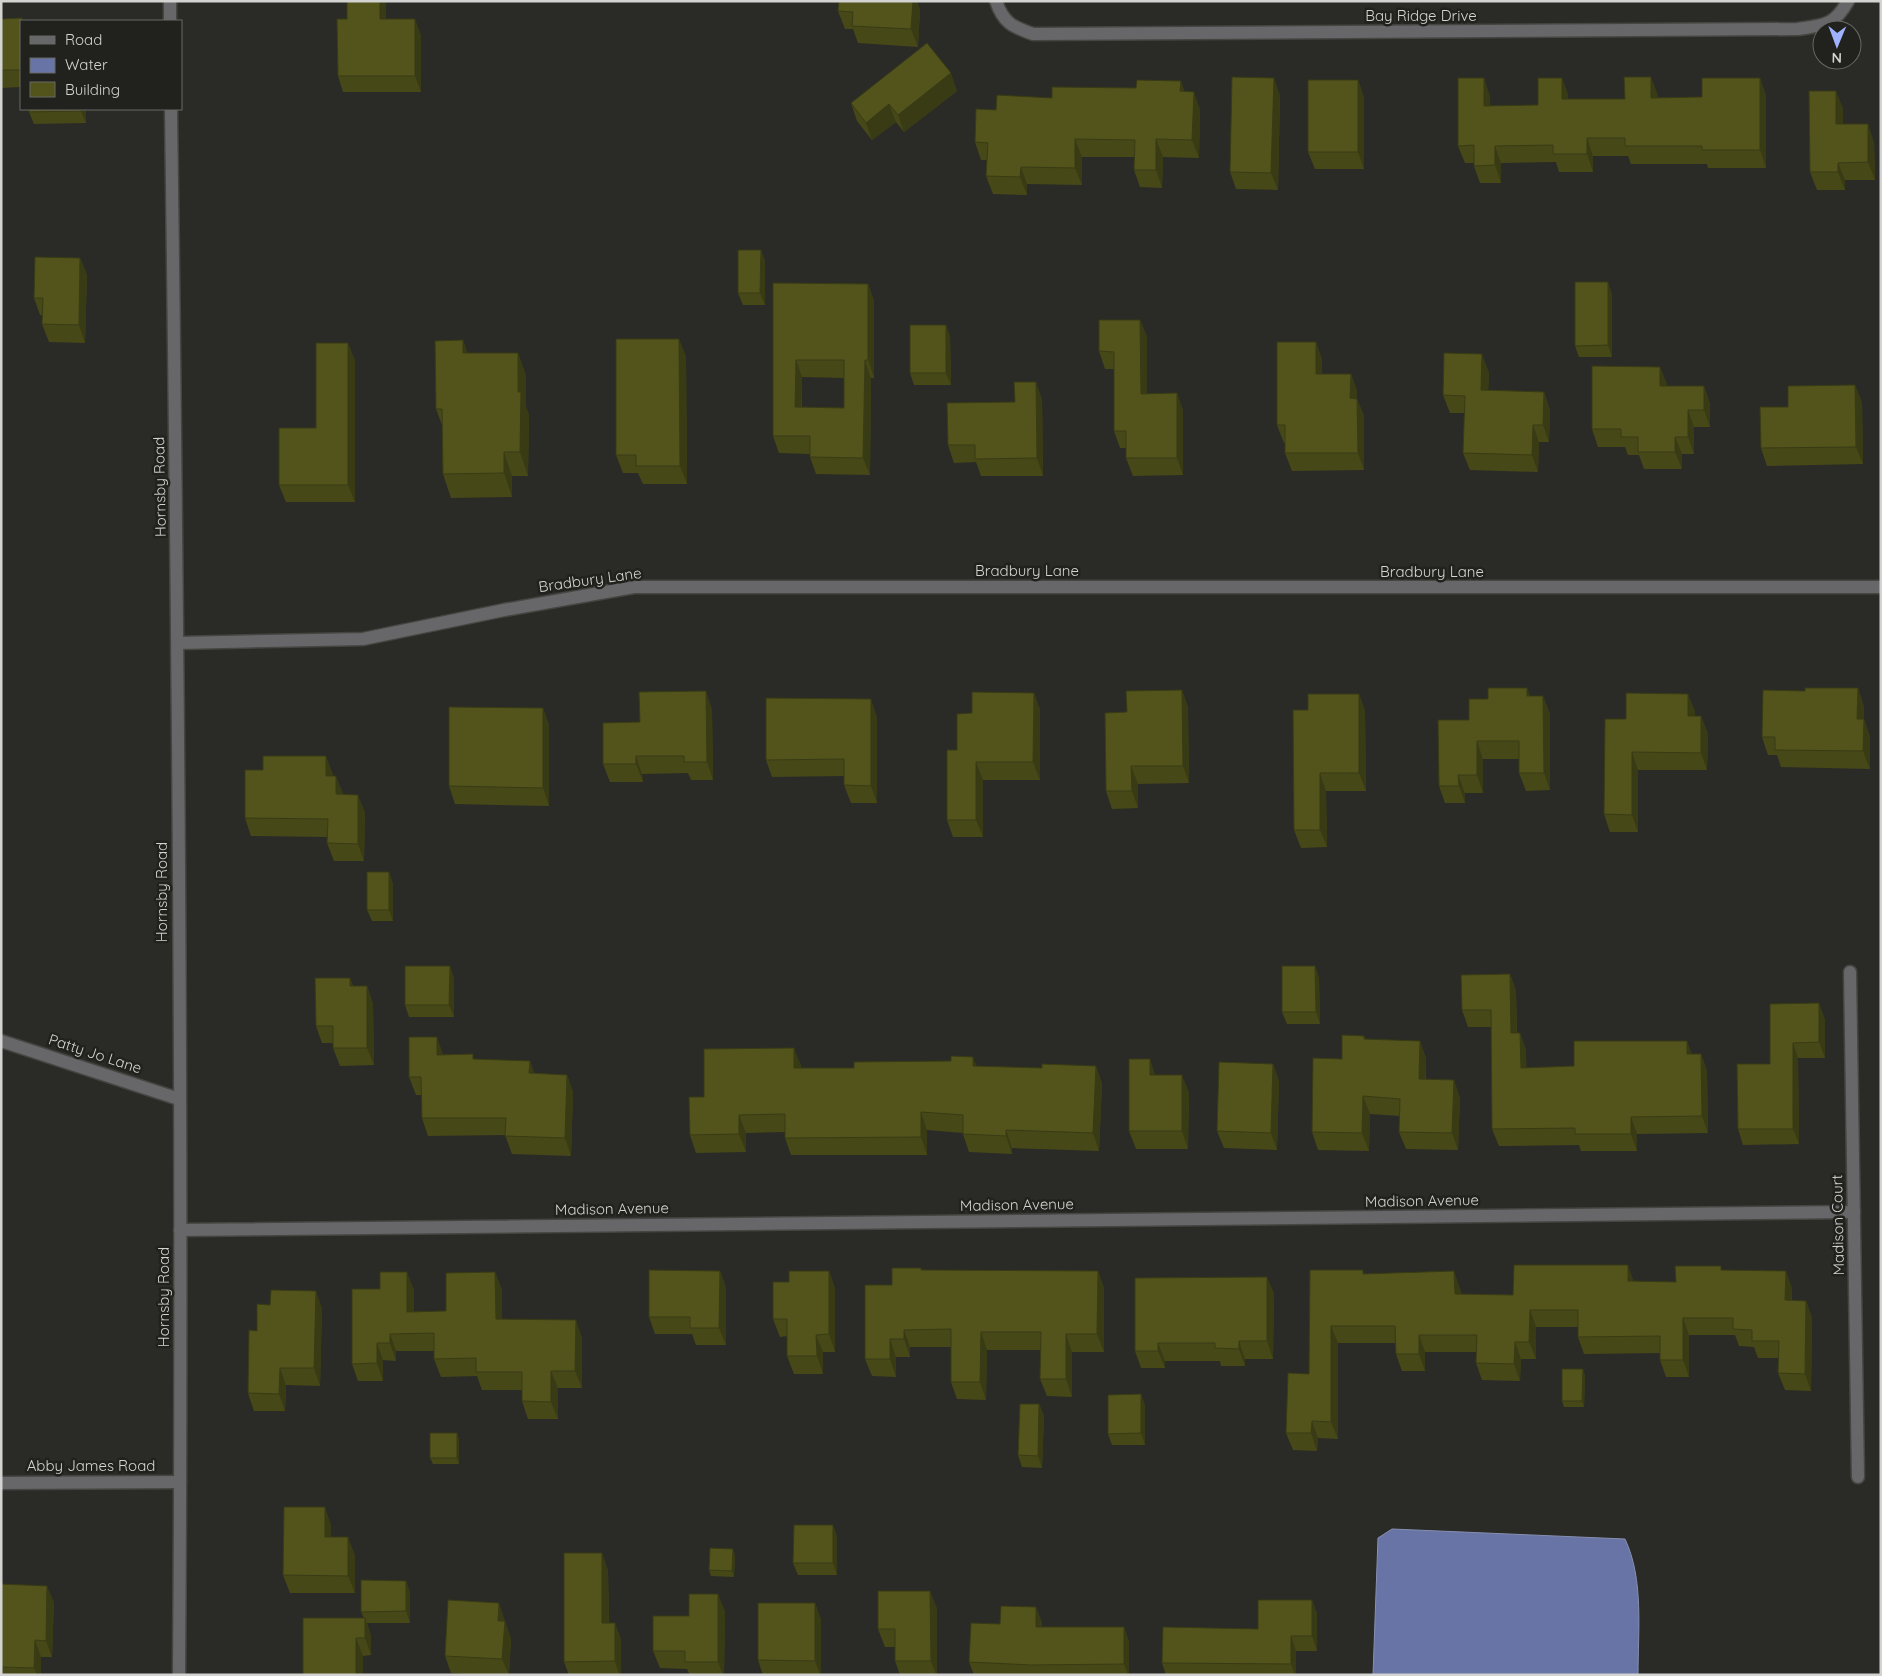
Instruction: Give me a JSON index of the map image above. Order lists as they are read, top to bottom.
{
  "streets": {
    "street": [
      "Bay Ridge Drive",
      "Hornsby Road",
      "Bradbury Lane",
      "Patty Jo Lane",
      "Madison Avenue",
      "Madison Court",
      "Abby James Road"
    ]
  },
  "crossings": [
    ["Hornsby Road", "Bradbury Lane"],
    ["Hornsby Road", "Patty Jo Lane"],
    ["Hornsby Road", "Madison Avenue"],
    ["Hornsby Road", "Abby James Road"],
    ["Madison Avenue", "Madison Court"]
  ],
  "legend": ["Road", "Water", "Building"],
  "north": "bottom"
}
